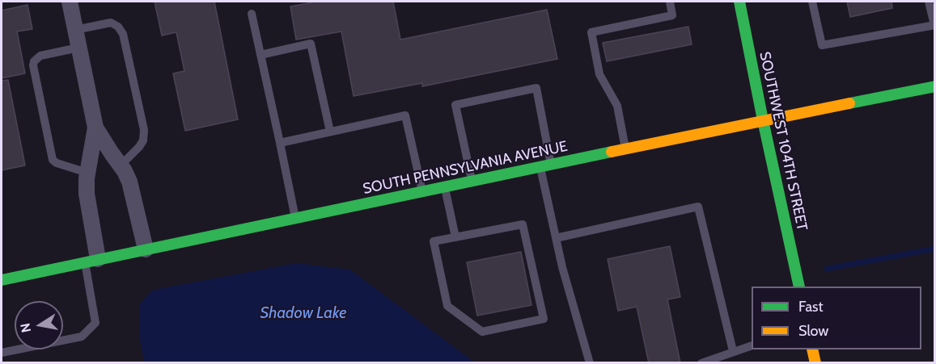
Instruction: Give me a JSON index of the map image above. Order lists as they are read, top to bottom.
{
  "streets": {
    "main road": ["SOUTHWEST 104TH STREET", "SOUTH PENNSYLVANIA AVENUE"]
  },
  "crossings": [
    ["SOUTHWEST 104TH STREET", "SOUTH PENNSYLVANIA AVENUE"]
  ],
  "water": ["Shadow Lake"],
  "legend": ["Fast", "Slow"],
  "north": "left"
}
